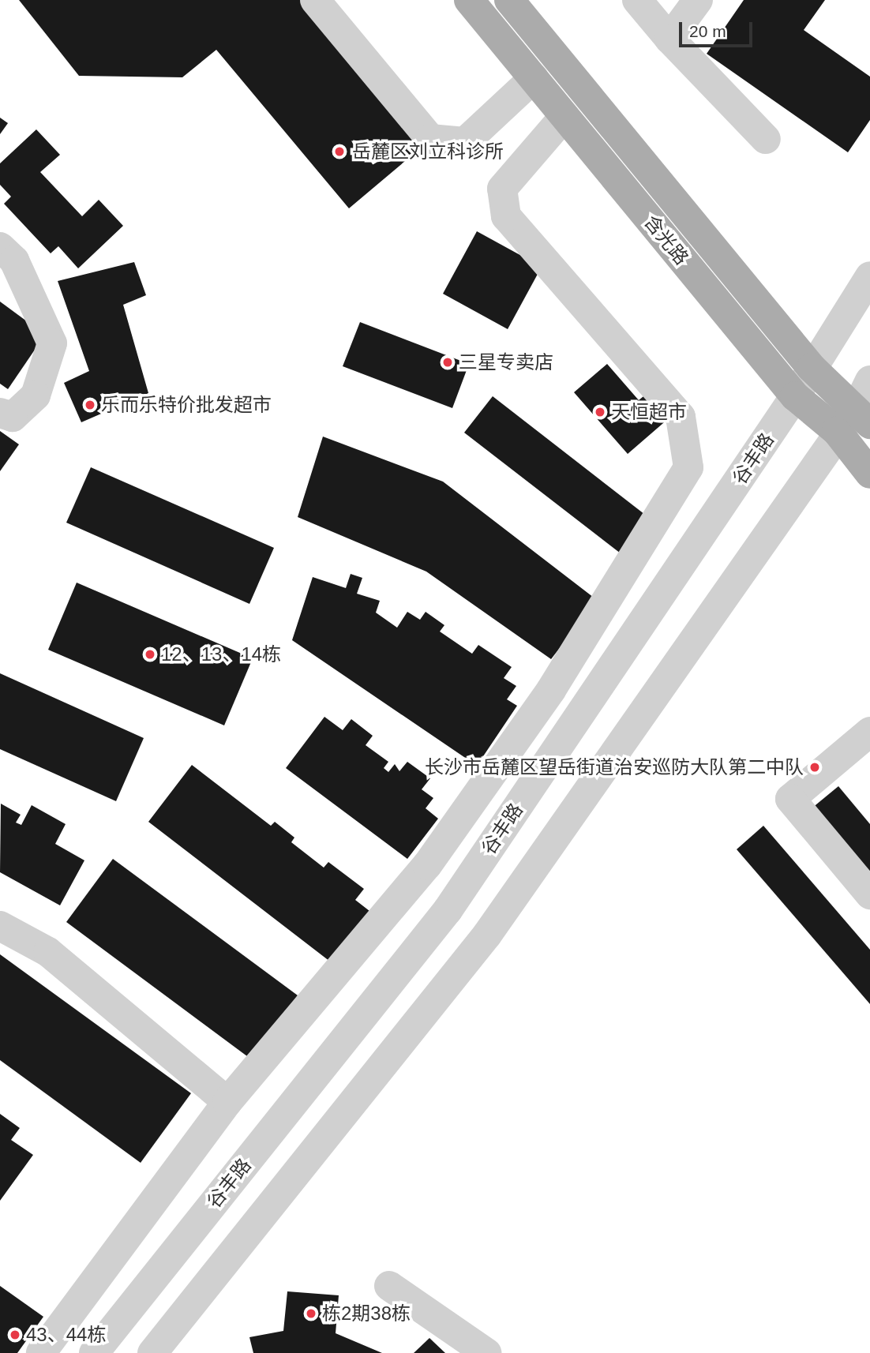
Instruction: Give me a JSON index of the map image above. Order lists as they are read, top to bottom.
{
  "streets": {
    "main road": ["含光路"],
    "street": ["谷丰路"]
  },
  "crossings": [
    ["含光路", "谷丰路"]
  ],
  "places": [
    "岳麓区刘立科诊所",
    "三星专卖店",
    "乐而乐特价批发超市",
    "天恒超市",
    "12、13、14栋",
    "长沙市岳麓区望岳街道治安巡防大队第二中队",
    "栋2期38栋",
    "43、44栋"
  ],
  "scale_bar": "20 m"
}
